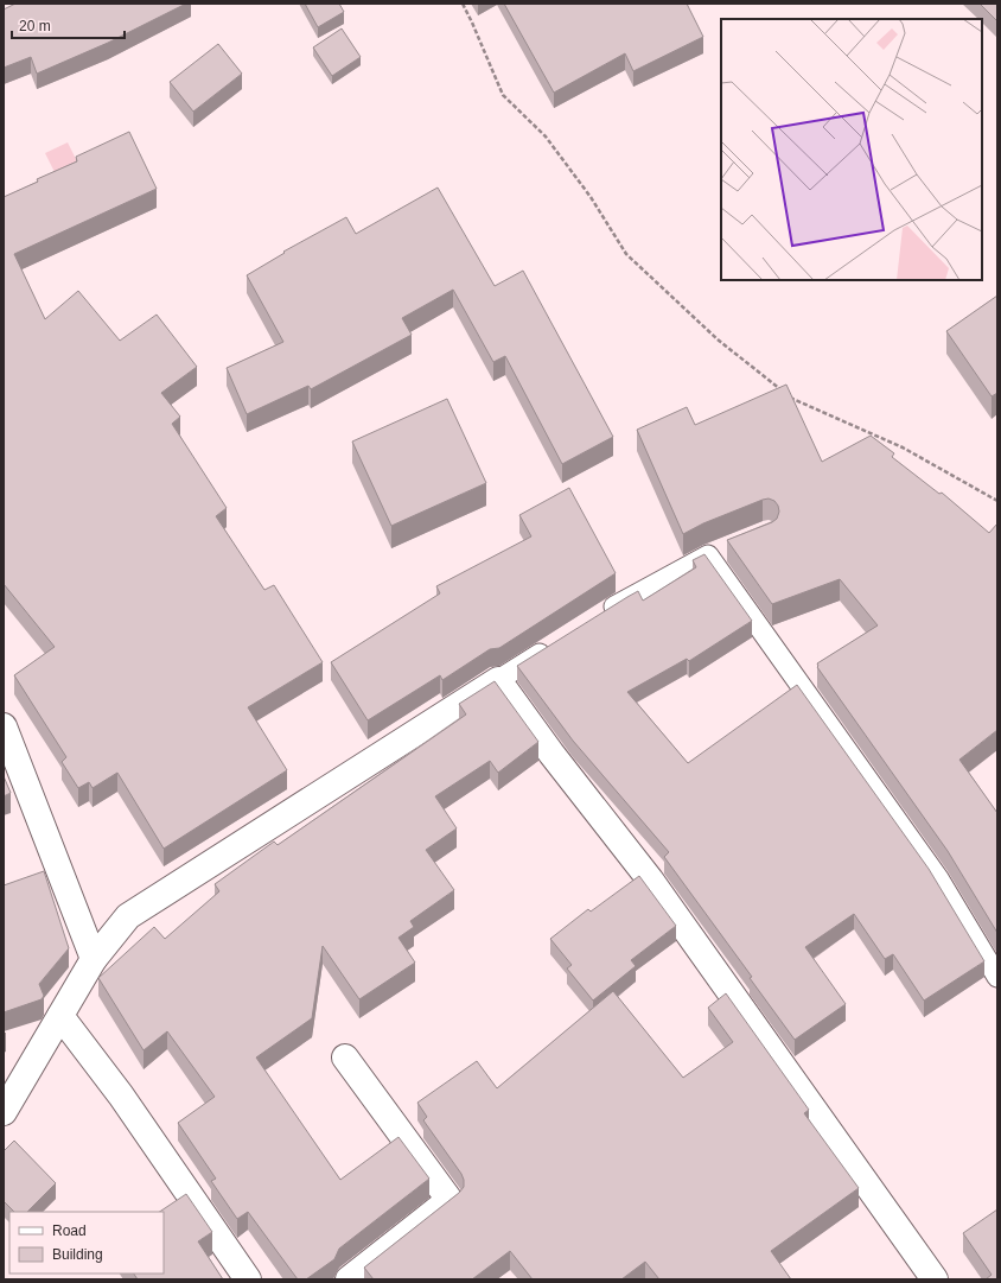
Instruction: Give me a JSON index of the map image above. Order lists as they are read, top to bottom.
{
  "legend": ["Road", "Building"],
  "scale_bar": "20 m"
}
